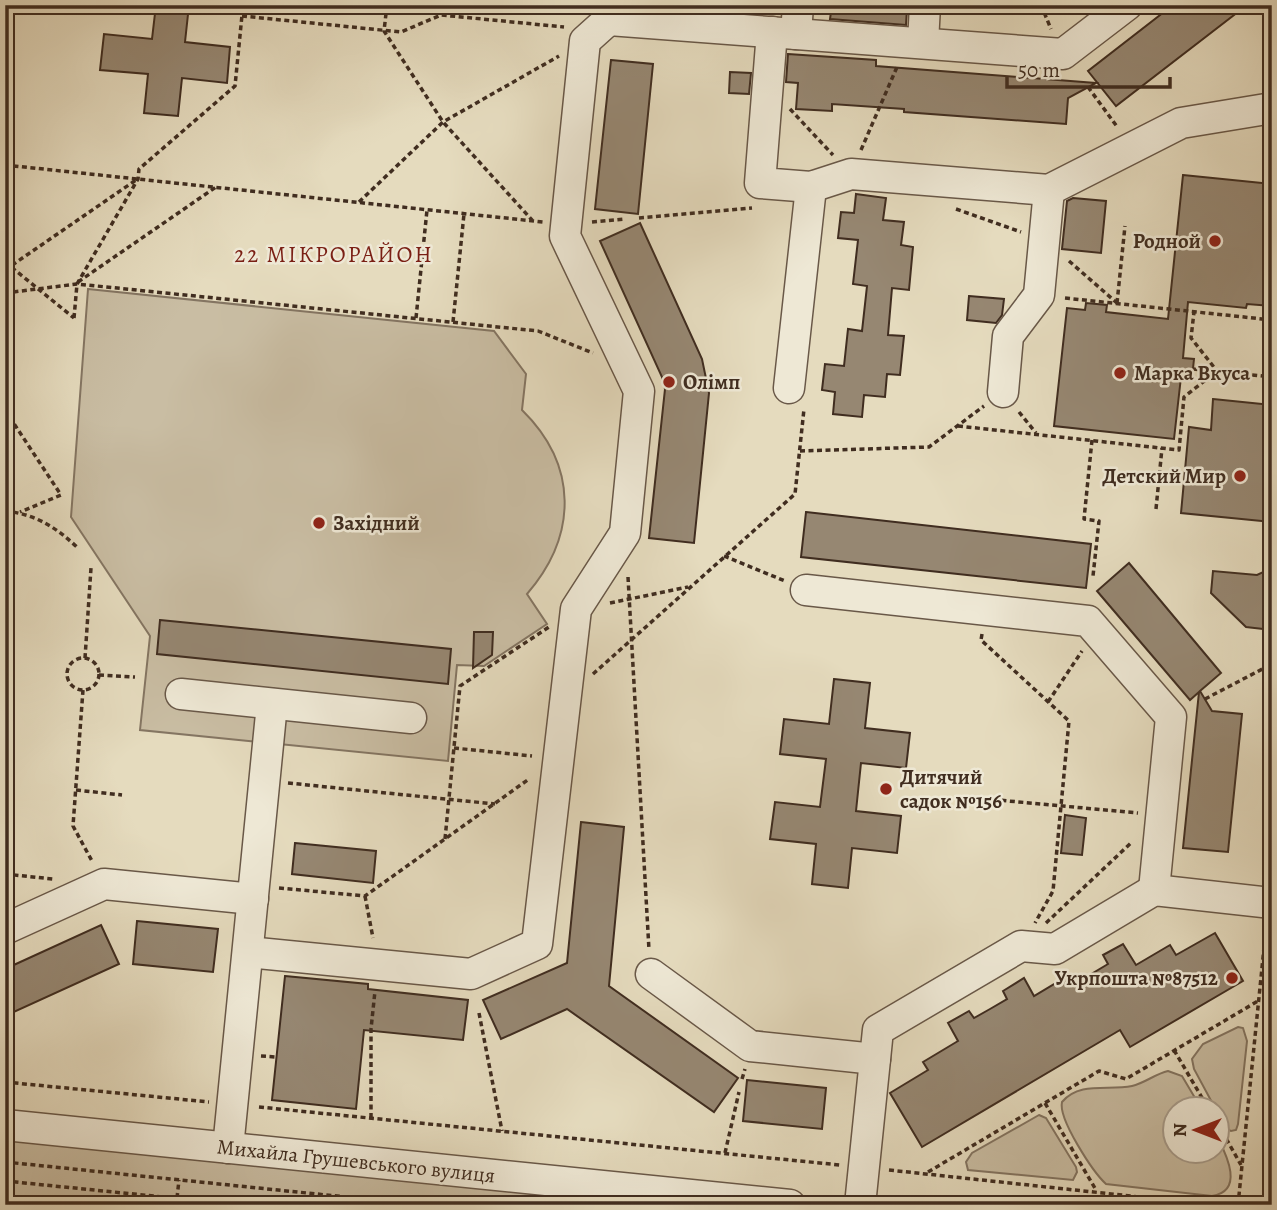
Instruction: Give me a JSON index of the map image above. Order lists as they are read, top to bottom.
{
  "streets": {
    "street": ["Михайла Грушевського вулиця"]
  },
  "districts": ["22 МІКРОРАЙОН"],
  "places": [
    "Родной",
    "Марка Вкуса",
    "Олімп",
    "Детский Мир",
    "Західний",
    "Дитячий садок №156",
    "Укрпошта №87512"
  ],
  "scale_bar": "50 m",
  "north": "left"
}
